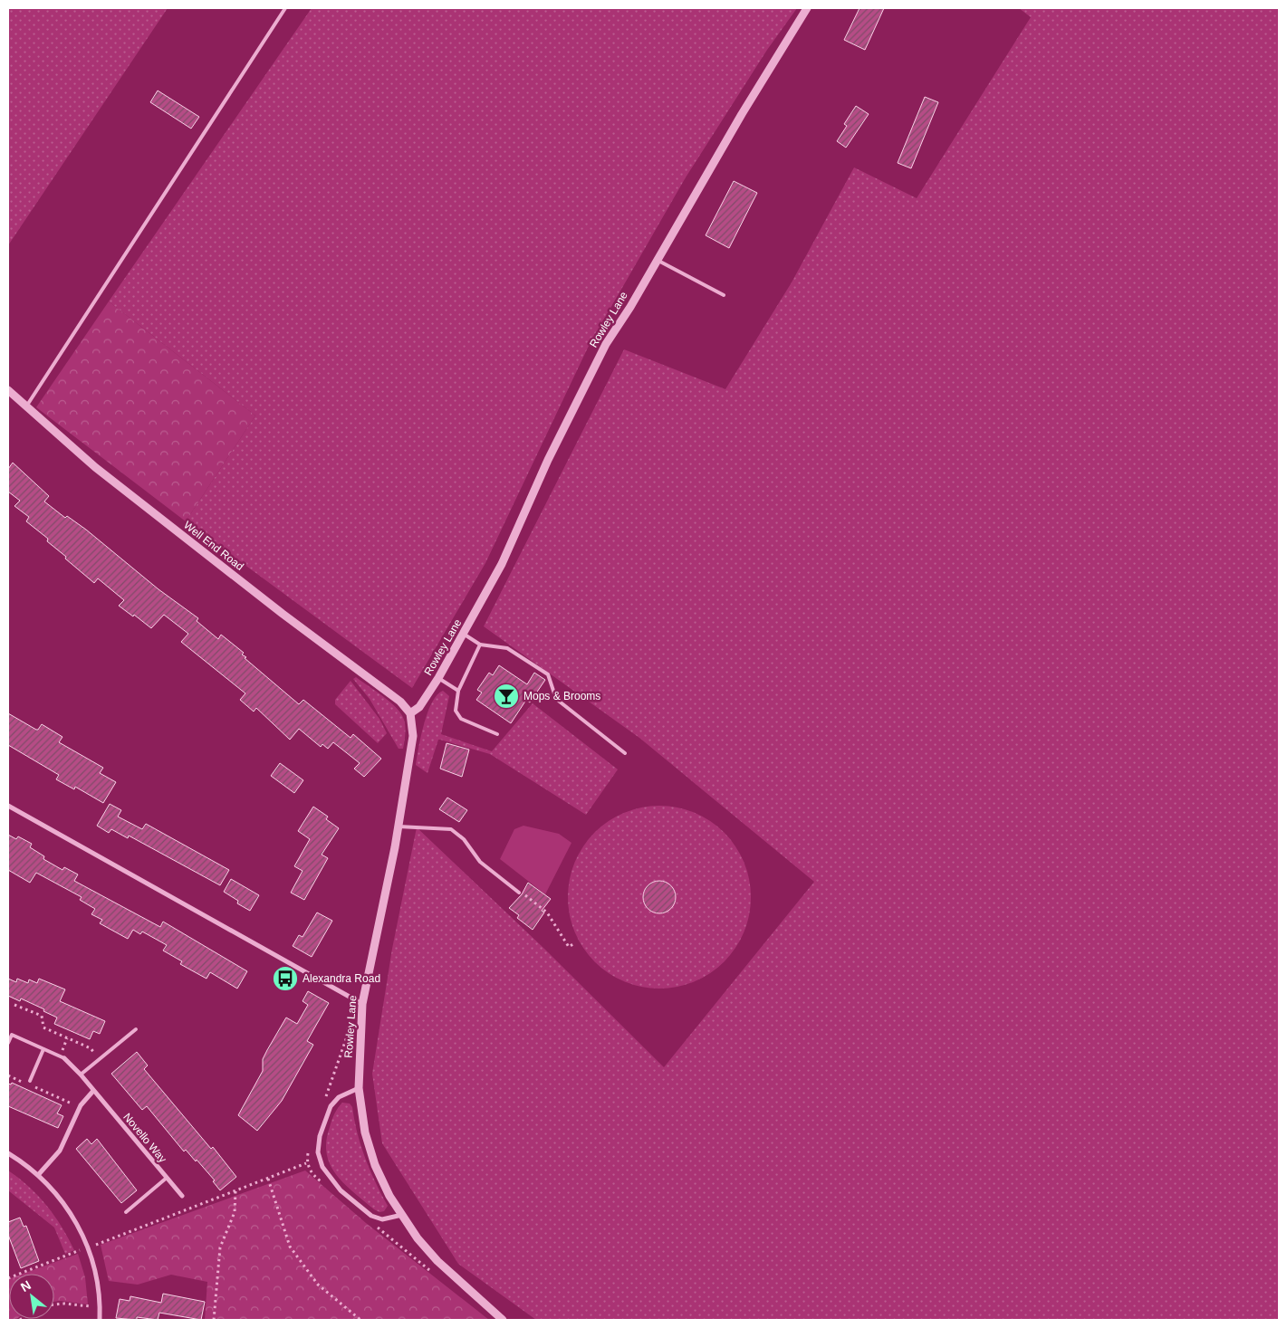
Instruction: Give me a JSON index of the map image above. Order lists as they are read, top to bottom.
{
  "streets": {
    "street": ["Rowley Lane", "Well End Road", "Novello Way"]
  },
  "crossings": [
    ["Rowley Lane", "Well End Road"]
  ],
  "places": {
    "bar": ["Mops & Brooms"],
    "bus stop": ["Alexandra Road"]
  },
  "north": "top left"
}
